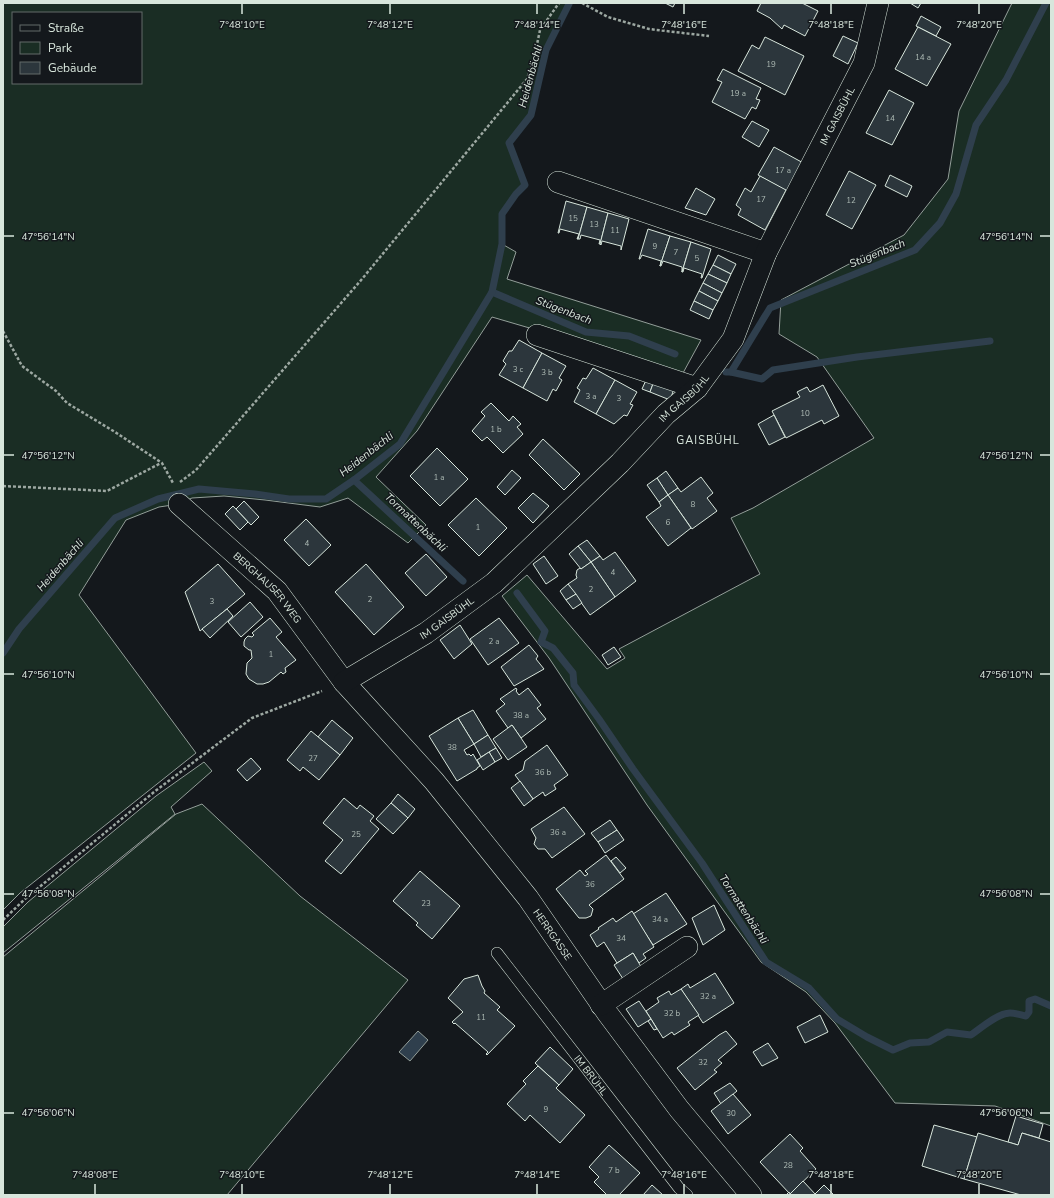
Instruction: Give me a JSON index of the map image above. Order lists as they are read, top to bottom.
{
  "streets": {
    "street": ["IM GAISBÜHL", "BERGHAUSER WEG", "HERRGASSE"],
    "lane": ["IM BRÜHL"]
  },
  "crossings": [
    ["IM GAISBÜHL", "BERGHAUSER WEG"],
    ["IM GAISBÜHL", "HERRGASSE"],
    ["BERGHAUSER WEG", "HERRGASSE"]
  ],
  "districts": ["GAISBÜHL"],
  "water": ["Heidenbächli", "Stügenbach", "Tormattenbächli"],
  "house_numbers": [
    "14 a",
    "19",
    "19 a",
    "14",
    "17 a",
    "17",
    "12",
    "15",
    "13",
    "11",
    "9",
    "7",
    "5",
    "3 c",
    "3 b",
    "3 a",
    "3",
    "10",
    "1 b",
    "1 a",
    "8",
    "6",
    "1",
    "4",
    "4",
    "2",
    "2",
    "3",
    "2 a",
    "1",
    "38 a",
    "38",
    "27",
    "36 b",
    "36 a",
    "25",
    "36",
    "23",
    "34 a",
    "34",
    "32 a",
    "32 b",
    "11",
    "32",
    "9",
    "30",
    "28",
    "7 b"
  ],
  "legend": ["Straße", "Park", "Gebäude"],
  "coordinates": [
    "7°48'10\"E",
    "7°48'12\"E",
    "7°48'14\"E",
    "7°48'16\"E",
    "7°48'18\"E",
    "7°48'20\"E",
    "47°56'14\"N",
    "47°56'12\"N",
    "47°56'10\"N",
    "47°56'08\"N",
    "47°56'06\"N",
    "7°48'08\"E"
  ]
}
